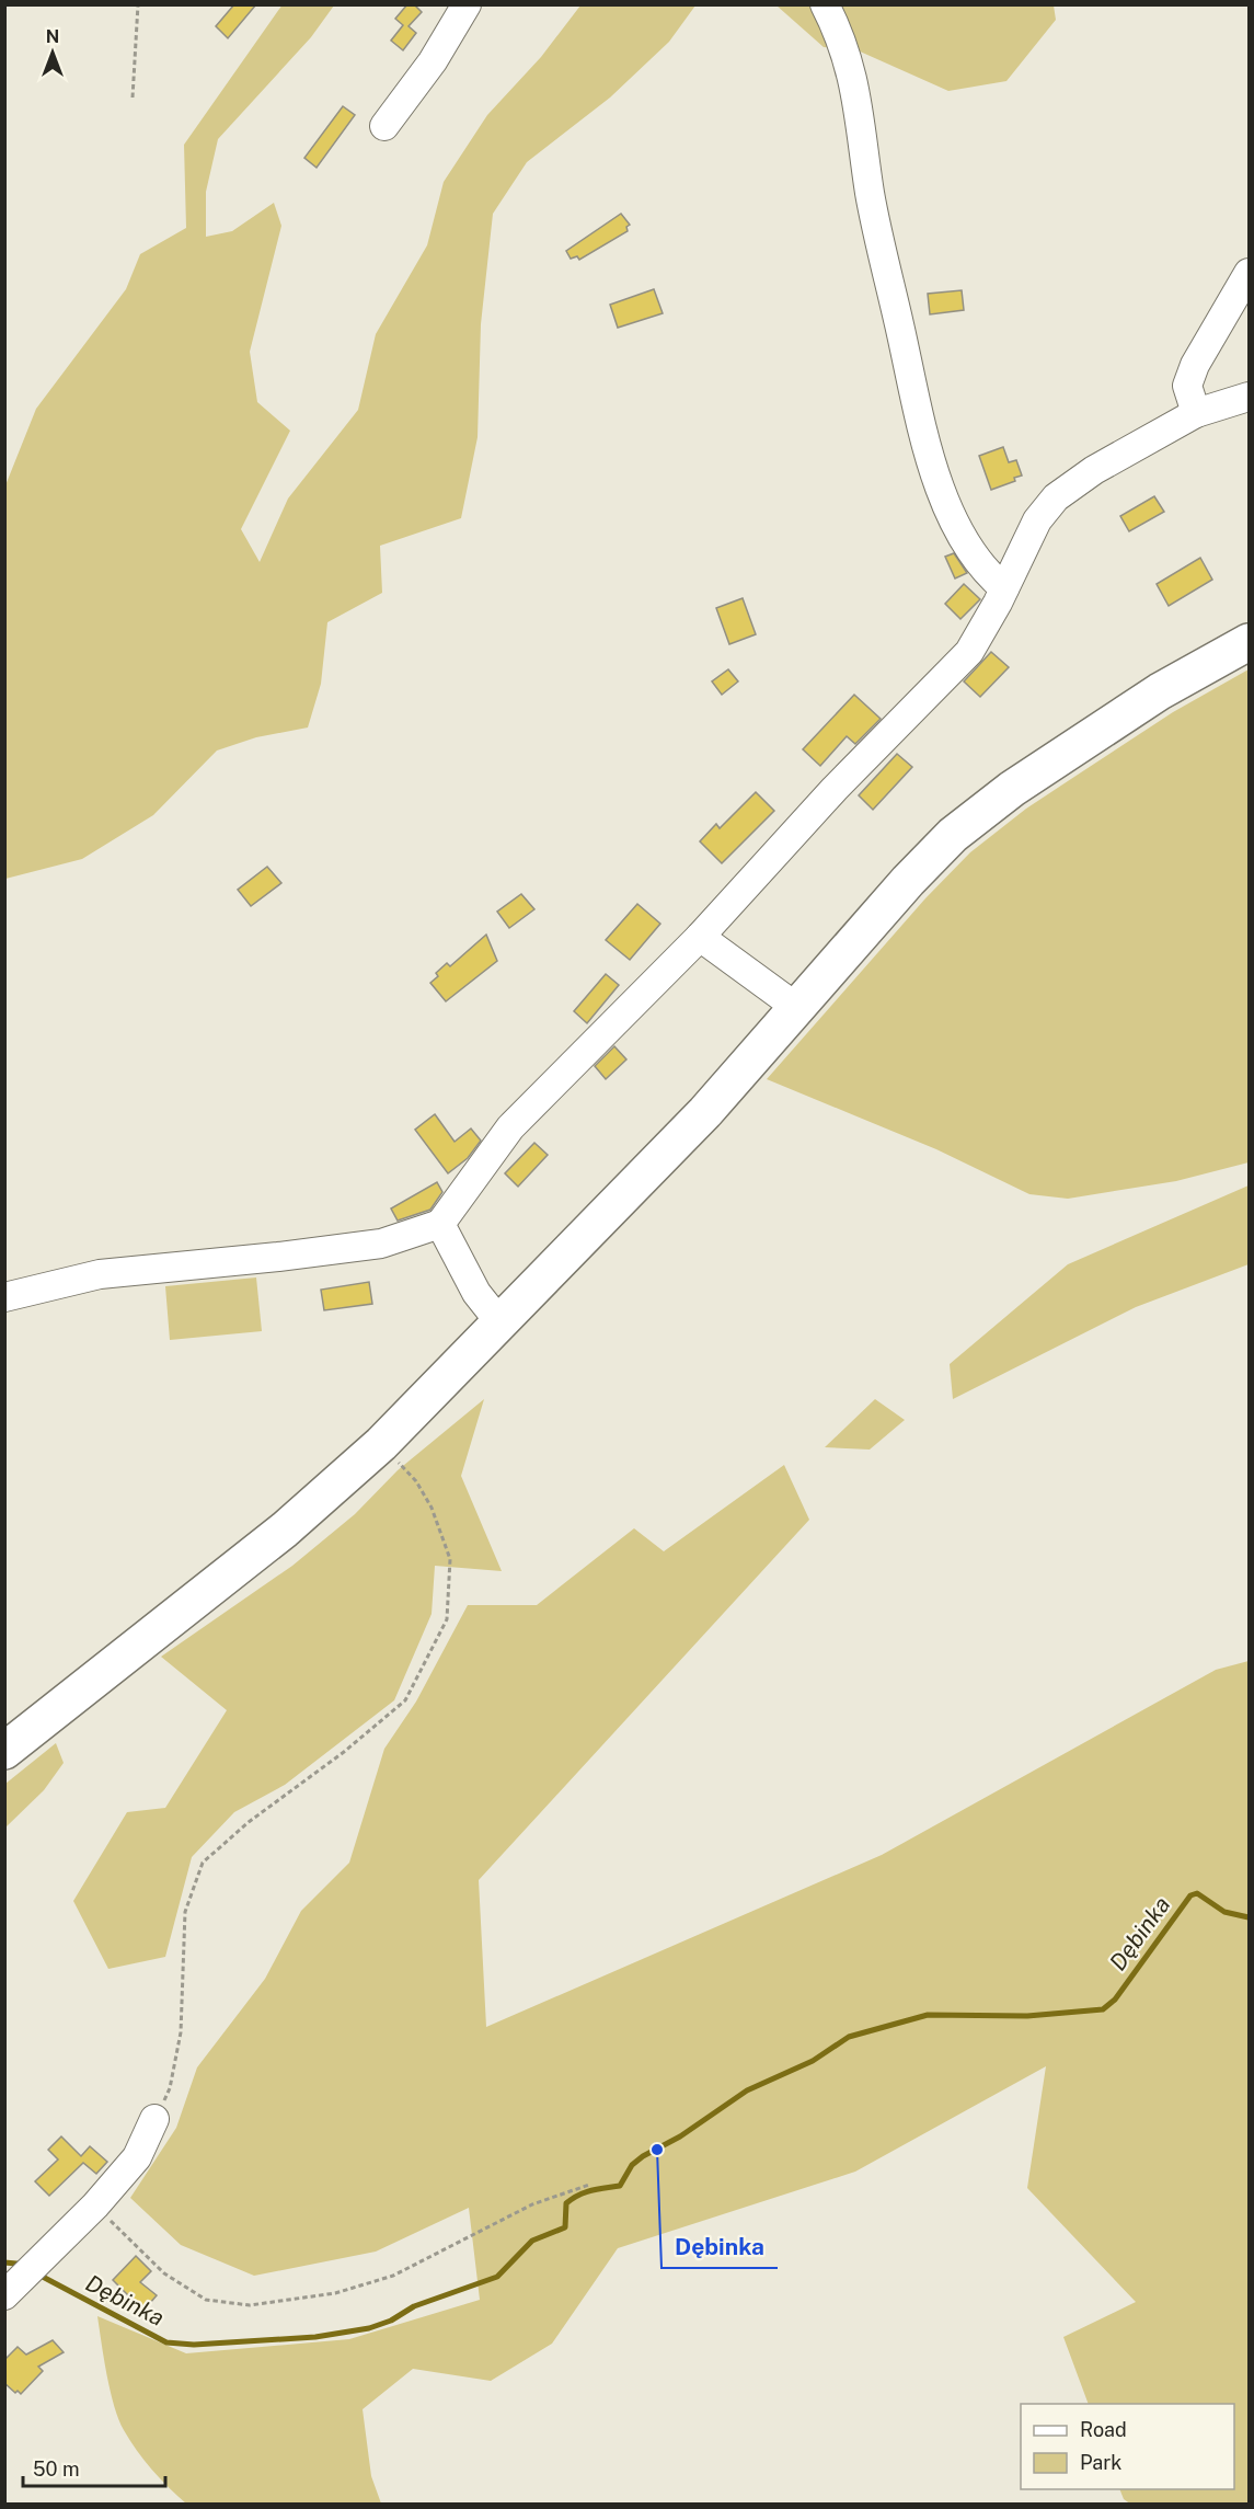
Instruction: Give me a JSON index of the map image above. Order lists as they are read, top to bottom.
{
  "water": ["Dębinka"],
  "places": ["Dębinka"],
  "legend": ["Road", "Park"],
  "scale_bar": "50 m",
  "north": "top"
}
